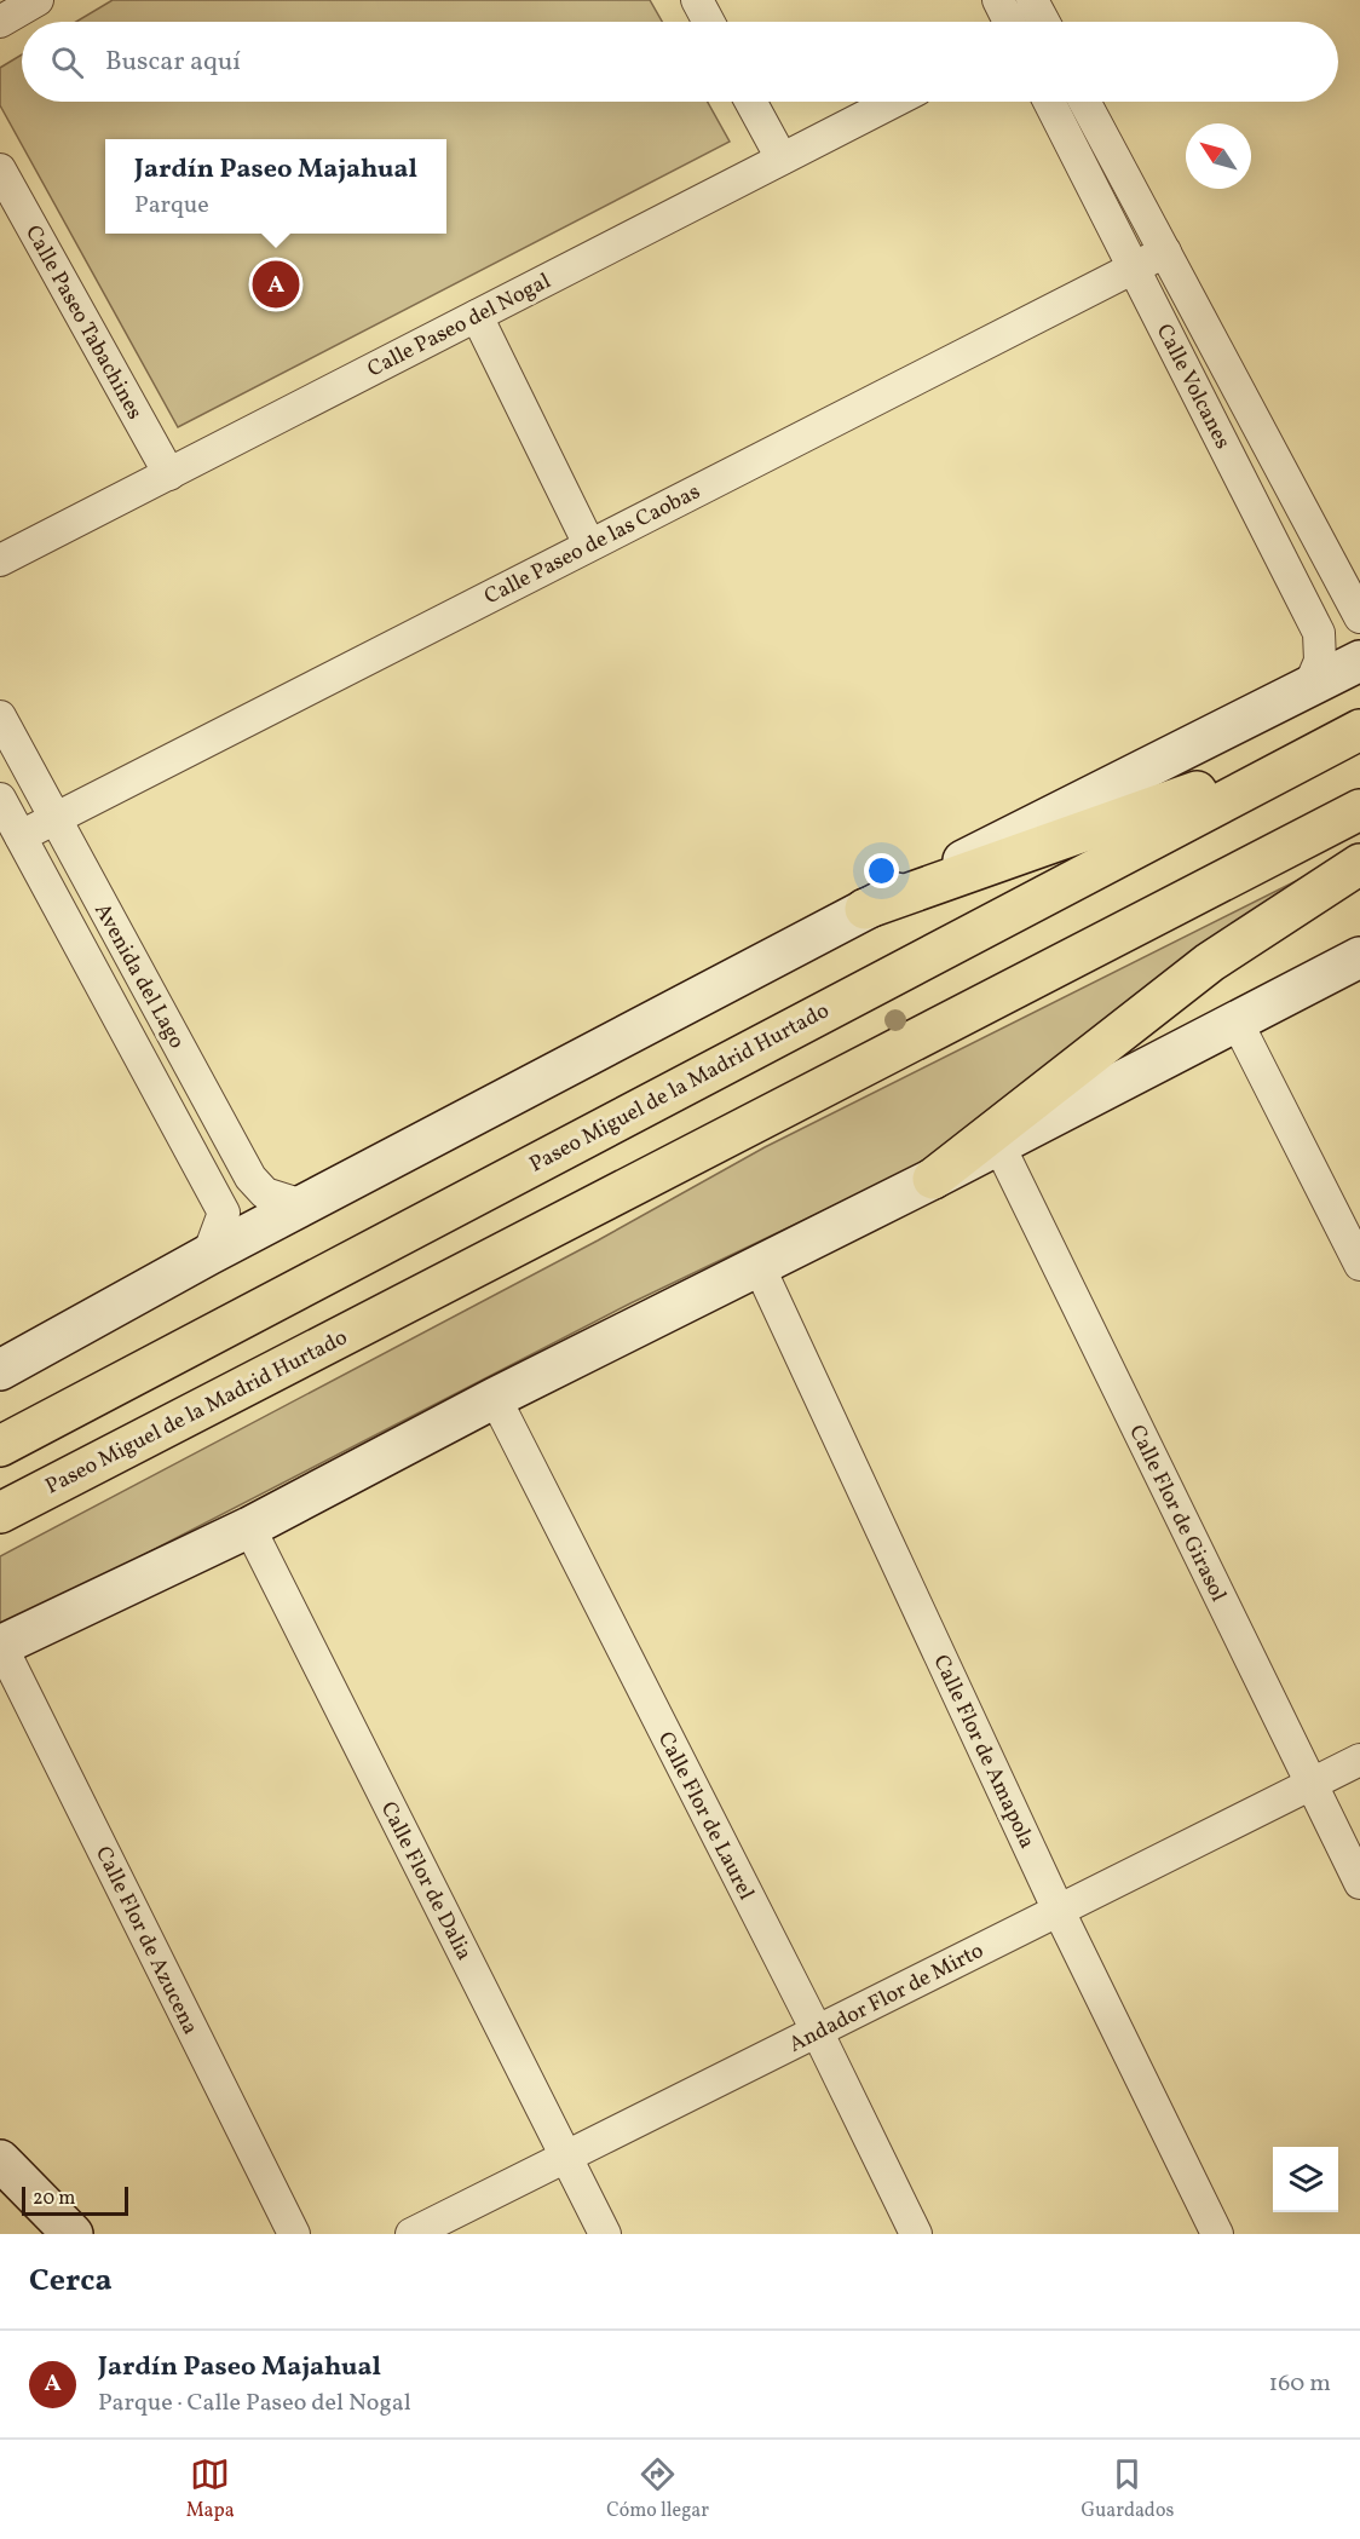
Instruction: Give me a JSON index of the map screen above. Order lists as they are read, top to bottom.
{
  "streets": {
    "highway": ["Paseo Miguel de la Madrid Hurtado"],
    "street": [
      "Calle Paseo Tabachines",
      "Calle Paseo del Nogal",
      "Calle Volcanes",
      "Calle Paseo de las Caobas",
      "Avenida del Lago",
      "Calle Flor de Girasol",
      "Calle Flor de Amapola",
      "Calle Flor de Laurel",
      "Calle Flor de Dalia",
      "Calle Flor de Azucena",
      "Andador Flor de Mirto"
    ]
  },
  "crossings": [
    ["Calle Paseo Tabachines", "Calle Paseo del Nogal"],
    ["Calle Volcanes", "Calle Paseo de las Caobas"],
    ["Calle Paseo de las Caobas", "Avenida del Lago"],
    ["Calle Flor de Girasol", "Andador Flor de Mirto"],
    ["Calle Flor de Amapola", "Andador Flor de Mirto"],
    ["Calle Flor de Laurel", "Andador Flor de Mirto"],
    ["Calle Flor de Dalia", "Andador Flor de Mirto"]
  ],
  "scale_bar": "20 m",
  "north": "top left",
  "page": {
    "search": "Buscar aquí",
    "popup": ["Jardín Paseo Majahual", "Parque"],
    "pins": "A",
    "scale": "20 m",
    "heading": "Cerca",
    "list": [
      {
        "mark": "A",
        "name": "Jardín Paseo Majahual",
        "note": "Parque · Calle Paseo del Nogal",
        "value": "160 m"
      }
    ],
    "nav": ["Mapa", "Cómo llegar", "Guardados"]
  }
}
